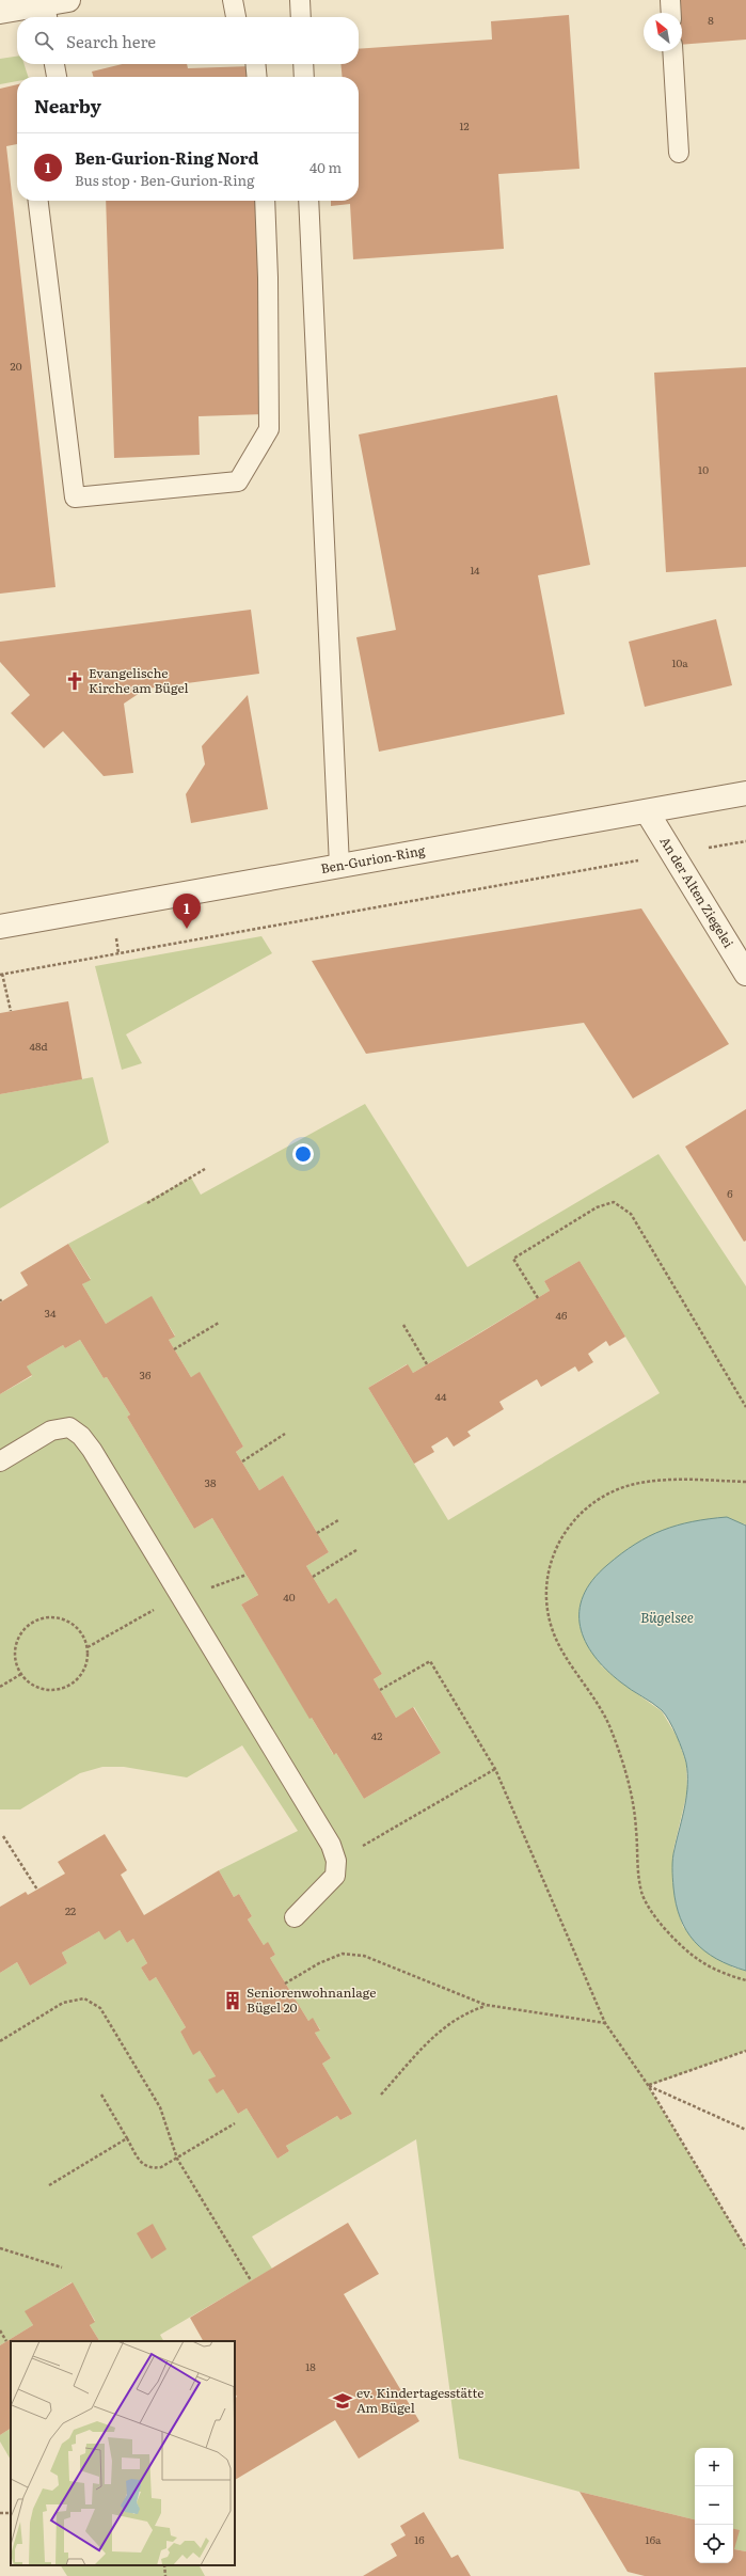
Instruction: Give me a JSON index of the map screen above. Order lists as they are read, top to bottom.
{
  "streets": {
    "street": ["Ben-Gurion-Ring", "An der Alten Ziegelei"]
  },
  "crossings": [
    ["Ben-Gurion-Ring", "An der Alten Ziegelei"]
  ],
  "water": ["Bügelsee"],
  "places": {
    "church": ["Evangelische Kirche am Bügel"],
    "building": ["Seniorenwohnanlage Bügel 20"],
    "school or university": ["ev. Kindertagesstätte Am Bügel"]
  },
  "house_numbers": [
    "8",
    "12",
    "20",
    "10",
    "14",
    "10a",
    "48d",
    "6",
    "34",
    "46",
    "36",
    "44",
    "38",
    "40",
    "42",
    "22",
    "18",
    "16",
    "16a"
  ],
  "north": "top left",
  "page": {
    "search": "Search here",
    "heading": "Nearby",
    "list": [
      {
        "mark": "1",
        "name": "Ben-Gurion-Ring Nord",
        "note": "Bus stop · Ben-Gurion-Ring",
        "value": "40 m"
      }
    ],
    "pins": "1",
    "map_buttons": ["+", "−"]
  }
}
